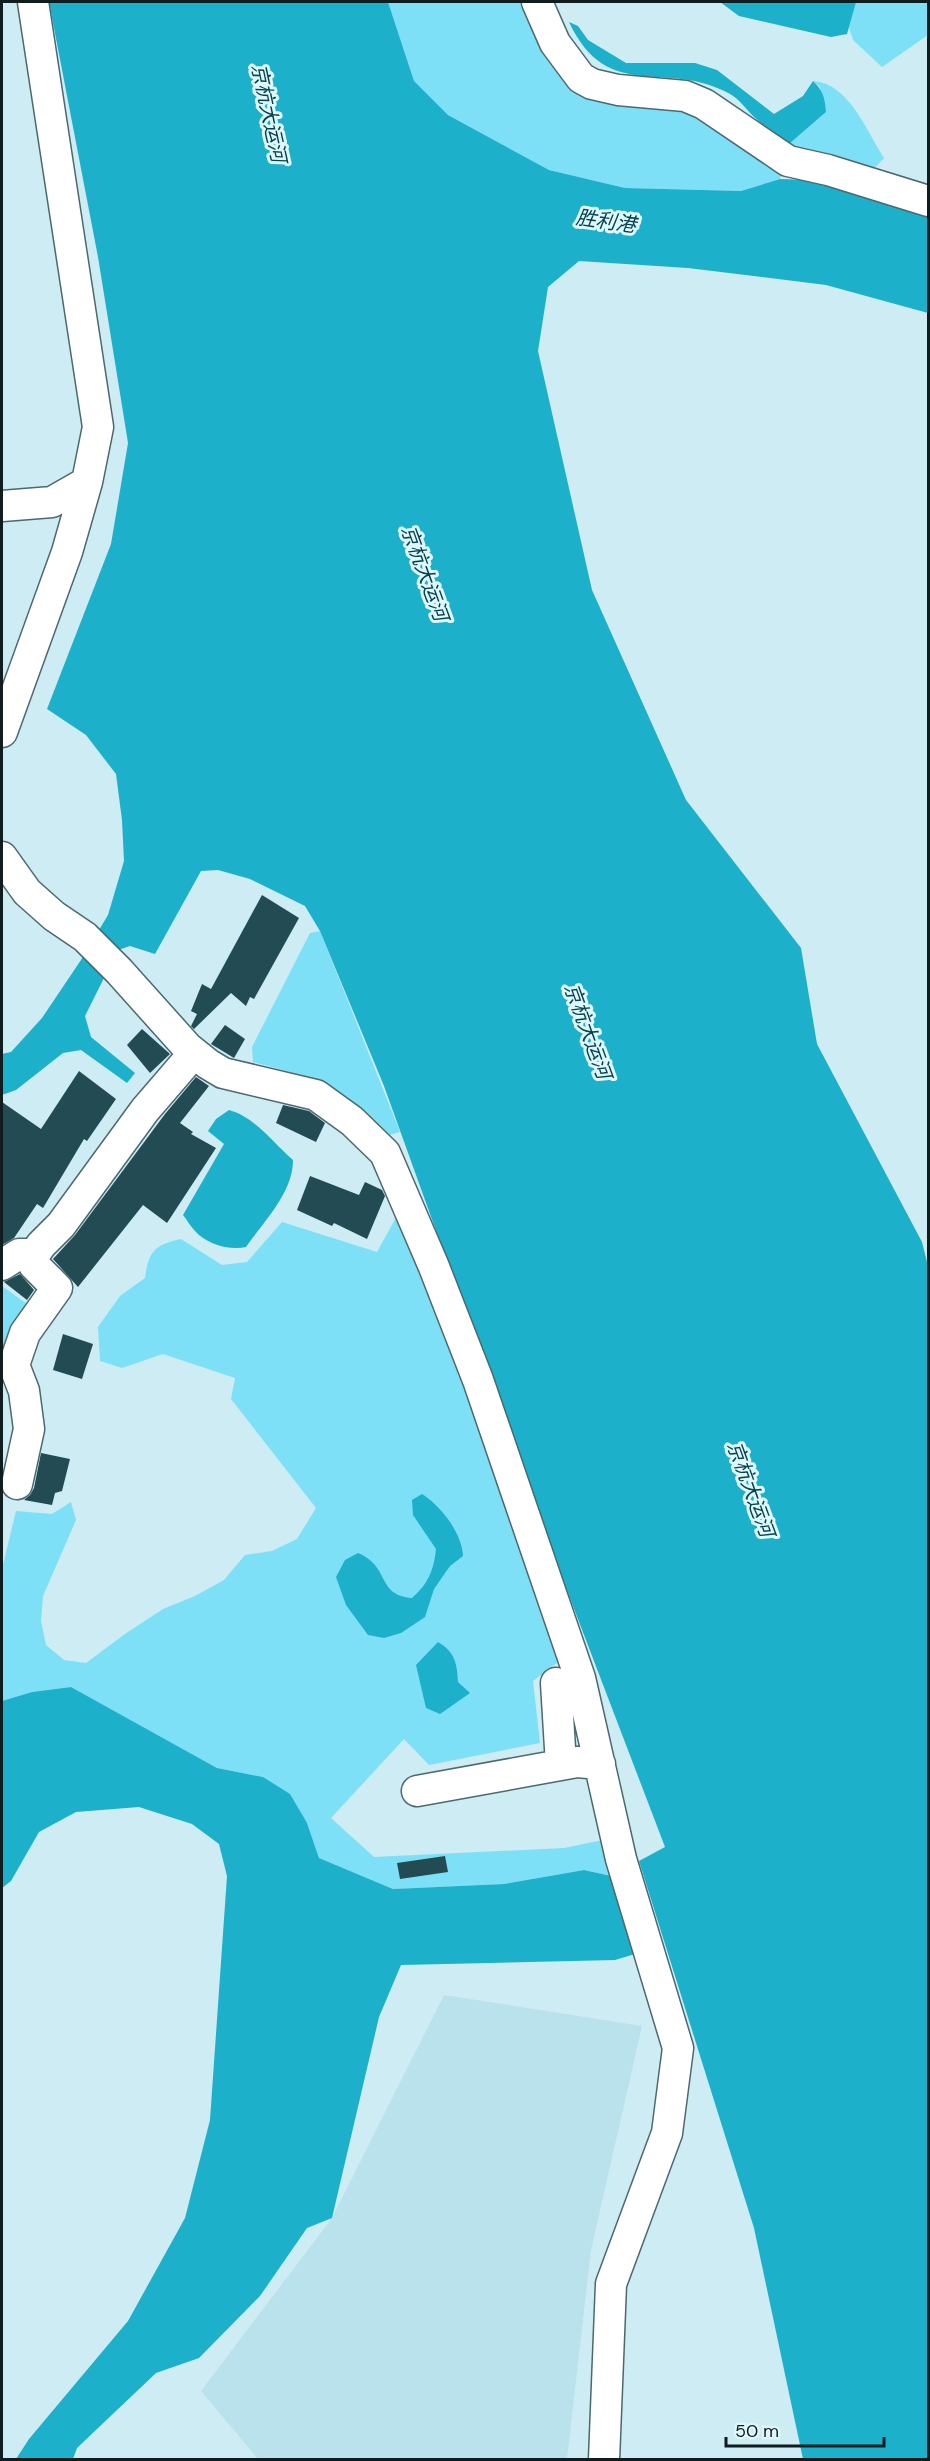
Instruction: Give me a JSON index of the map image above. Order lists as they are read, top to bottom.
{
  "water": ["京杭大运河", "胜利港"],
  "scale_bar": "50 m"
}
